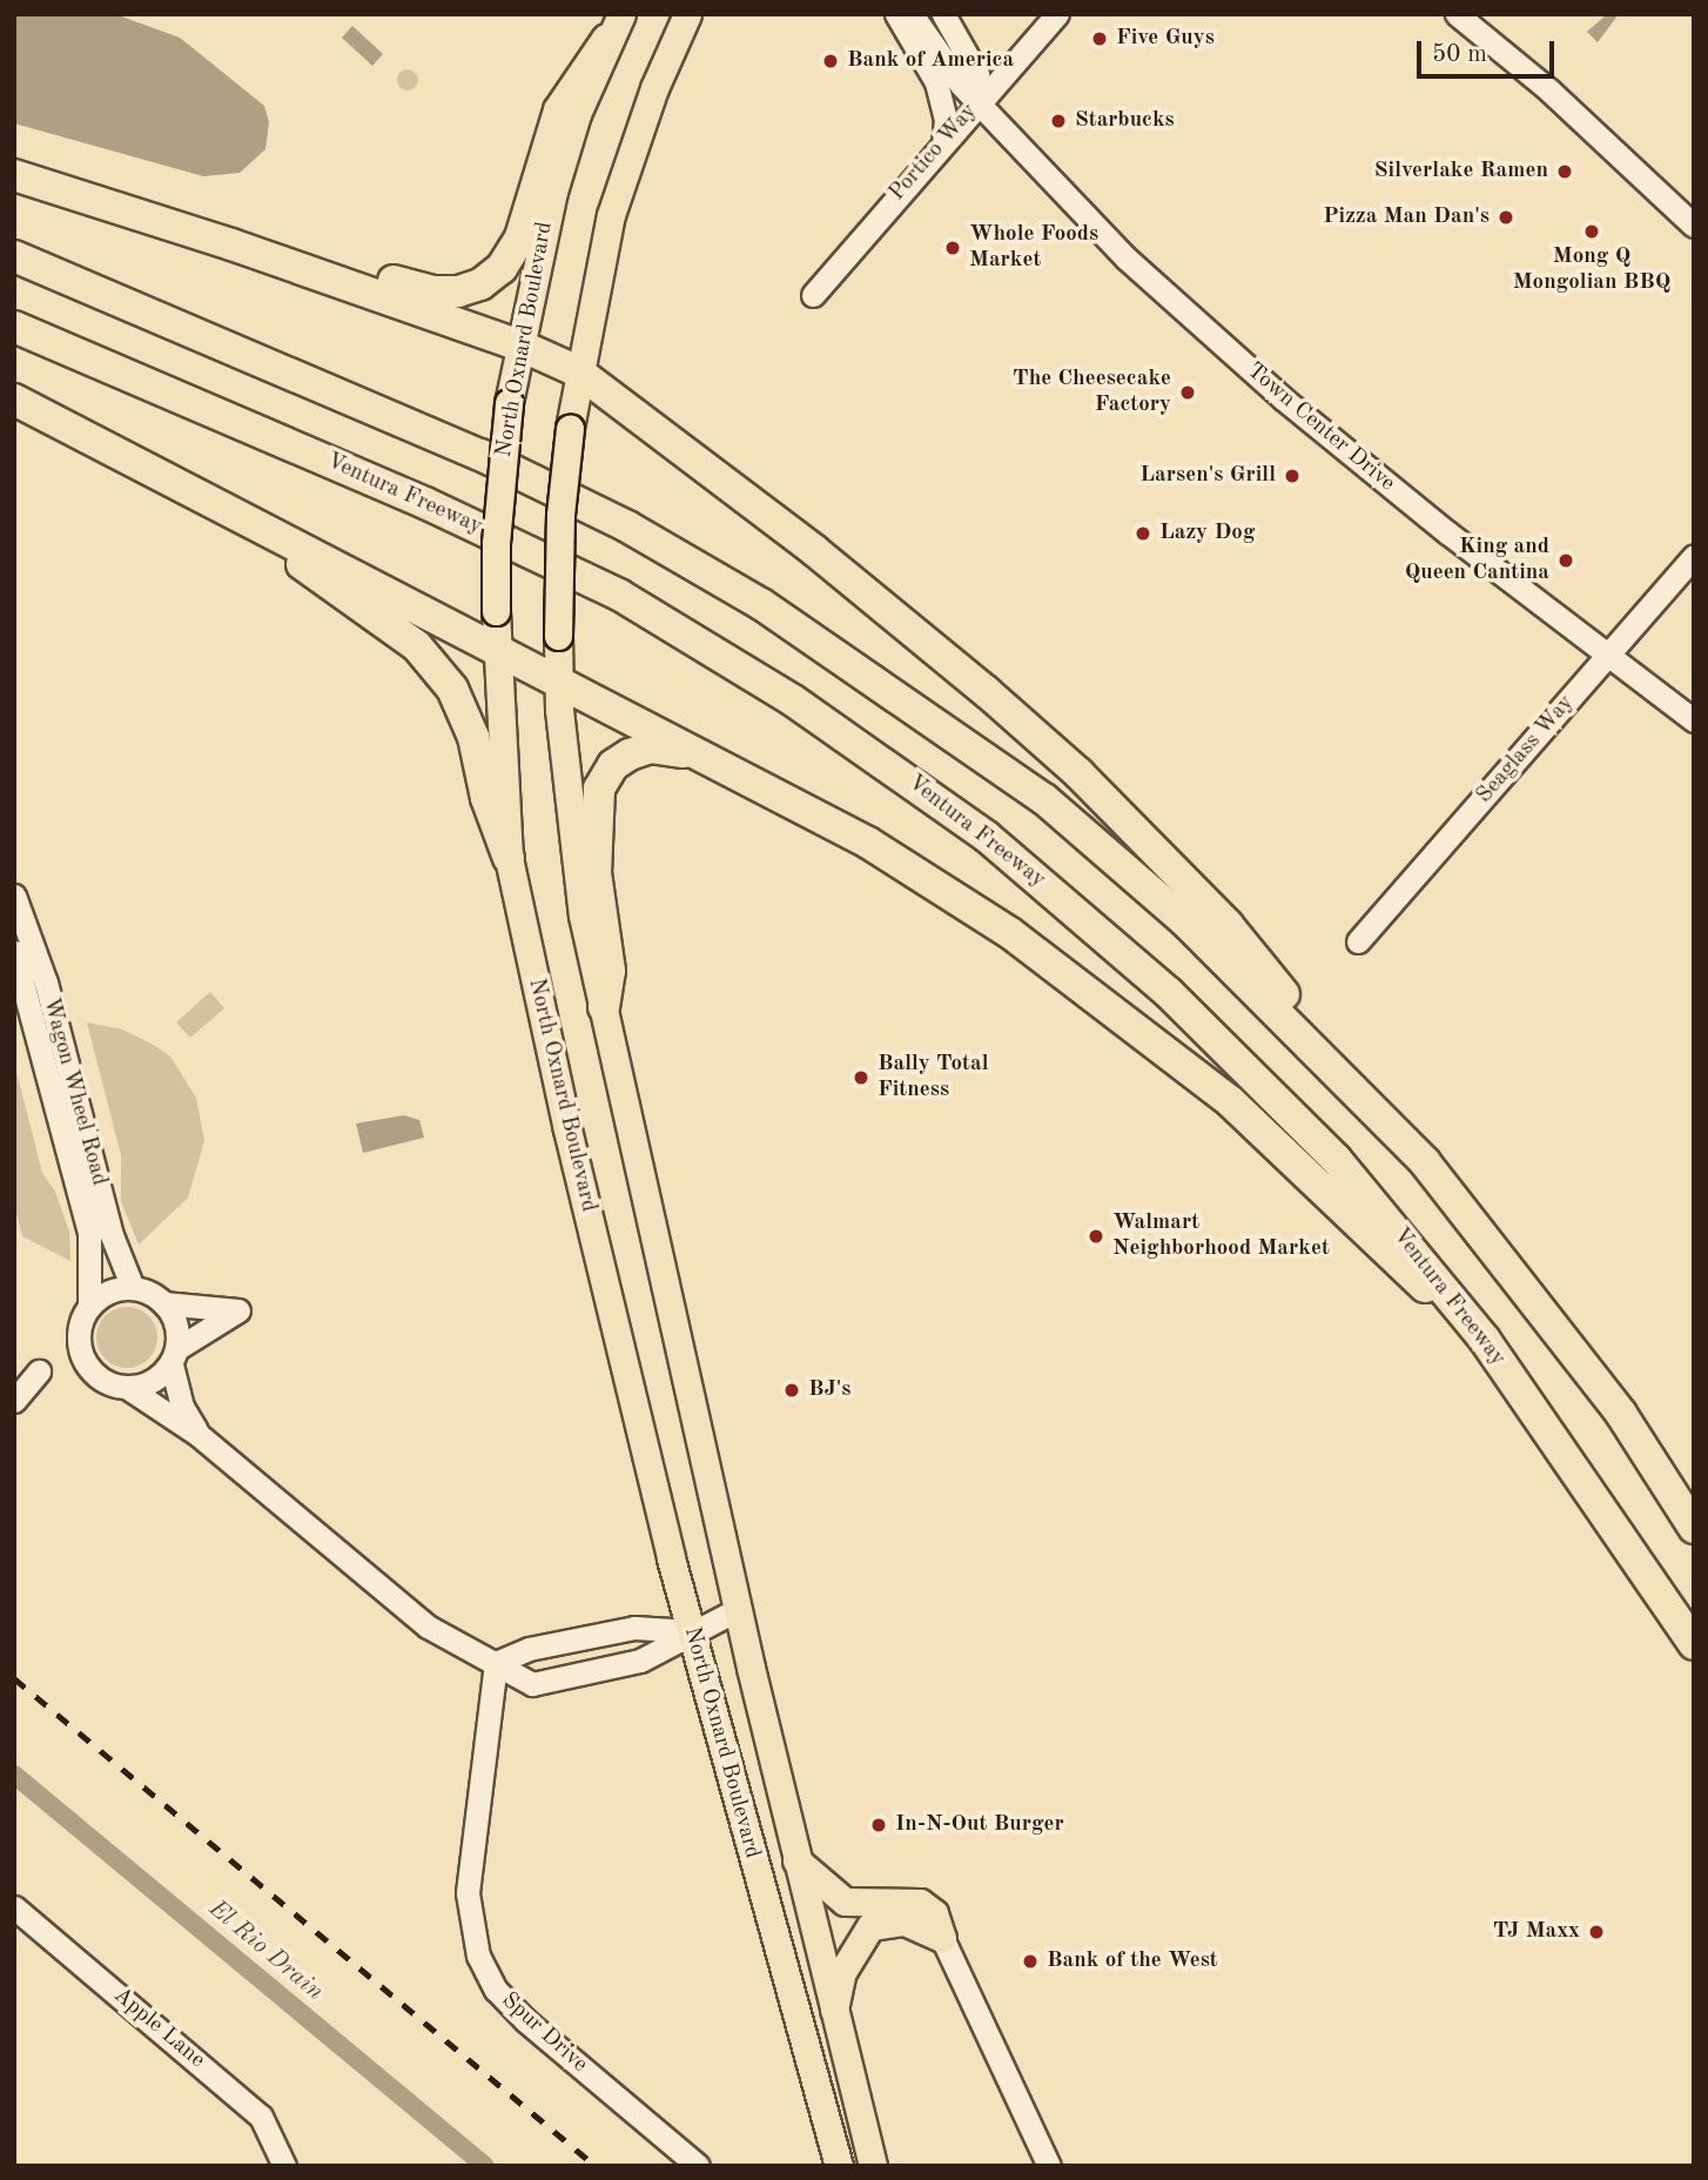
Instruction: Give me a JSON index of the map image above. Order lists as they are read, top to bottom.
{
  "streets": {
    "highway": ["Ventura Freeway"],
    "main road": ["North Oxnard Boulevard"],
    "street": [
      "Portico Way",
      "Town Center Drive",
      "Seaglass Way",
      "Wagon Wheel Road",
      "Apple Lane",
      "Spur Drive"
    ]
  },
  "crossings": [
    ["Portico Way", "Town Center Drive"],
    ["Town Center Drive", "Seaglass Way"]
  ],
  "water": ["El Rio Drain"],
  "places": [
    "Five Guys",
    "Bank of America",
    "Starbucks",
    "Silverlake Ramen",
    "Pizza Man Dan's",
    "Mong Q Mongolian BBQ",
    "Whole Foods Market",
    "The Cheesecake Factory",
    "Larsen's Grill",
    "Lazy Dog",
    "King and Queen Cantina",
    "Bally Total Fitness",
    "Walmart Neighborhood Market",
    "BJ's",
    "In-N-Out Burger",
    "TJ Maxx",
    "Bank of the West"
  ],
  "scale_bar": "50 m"
}
